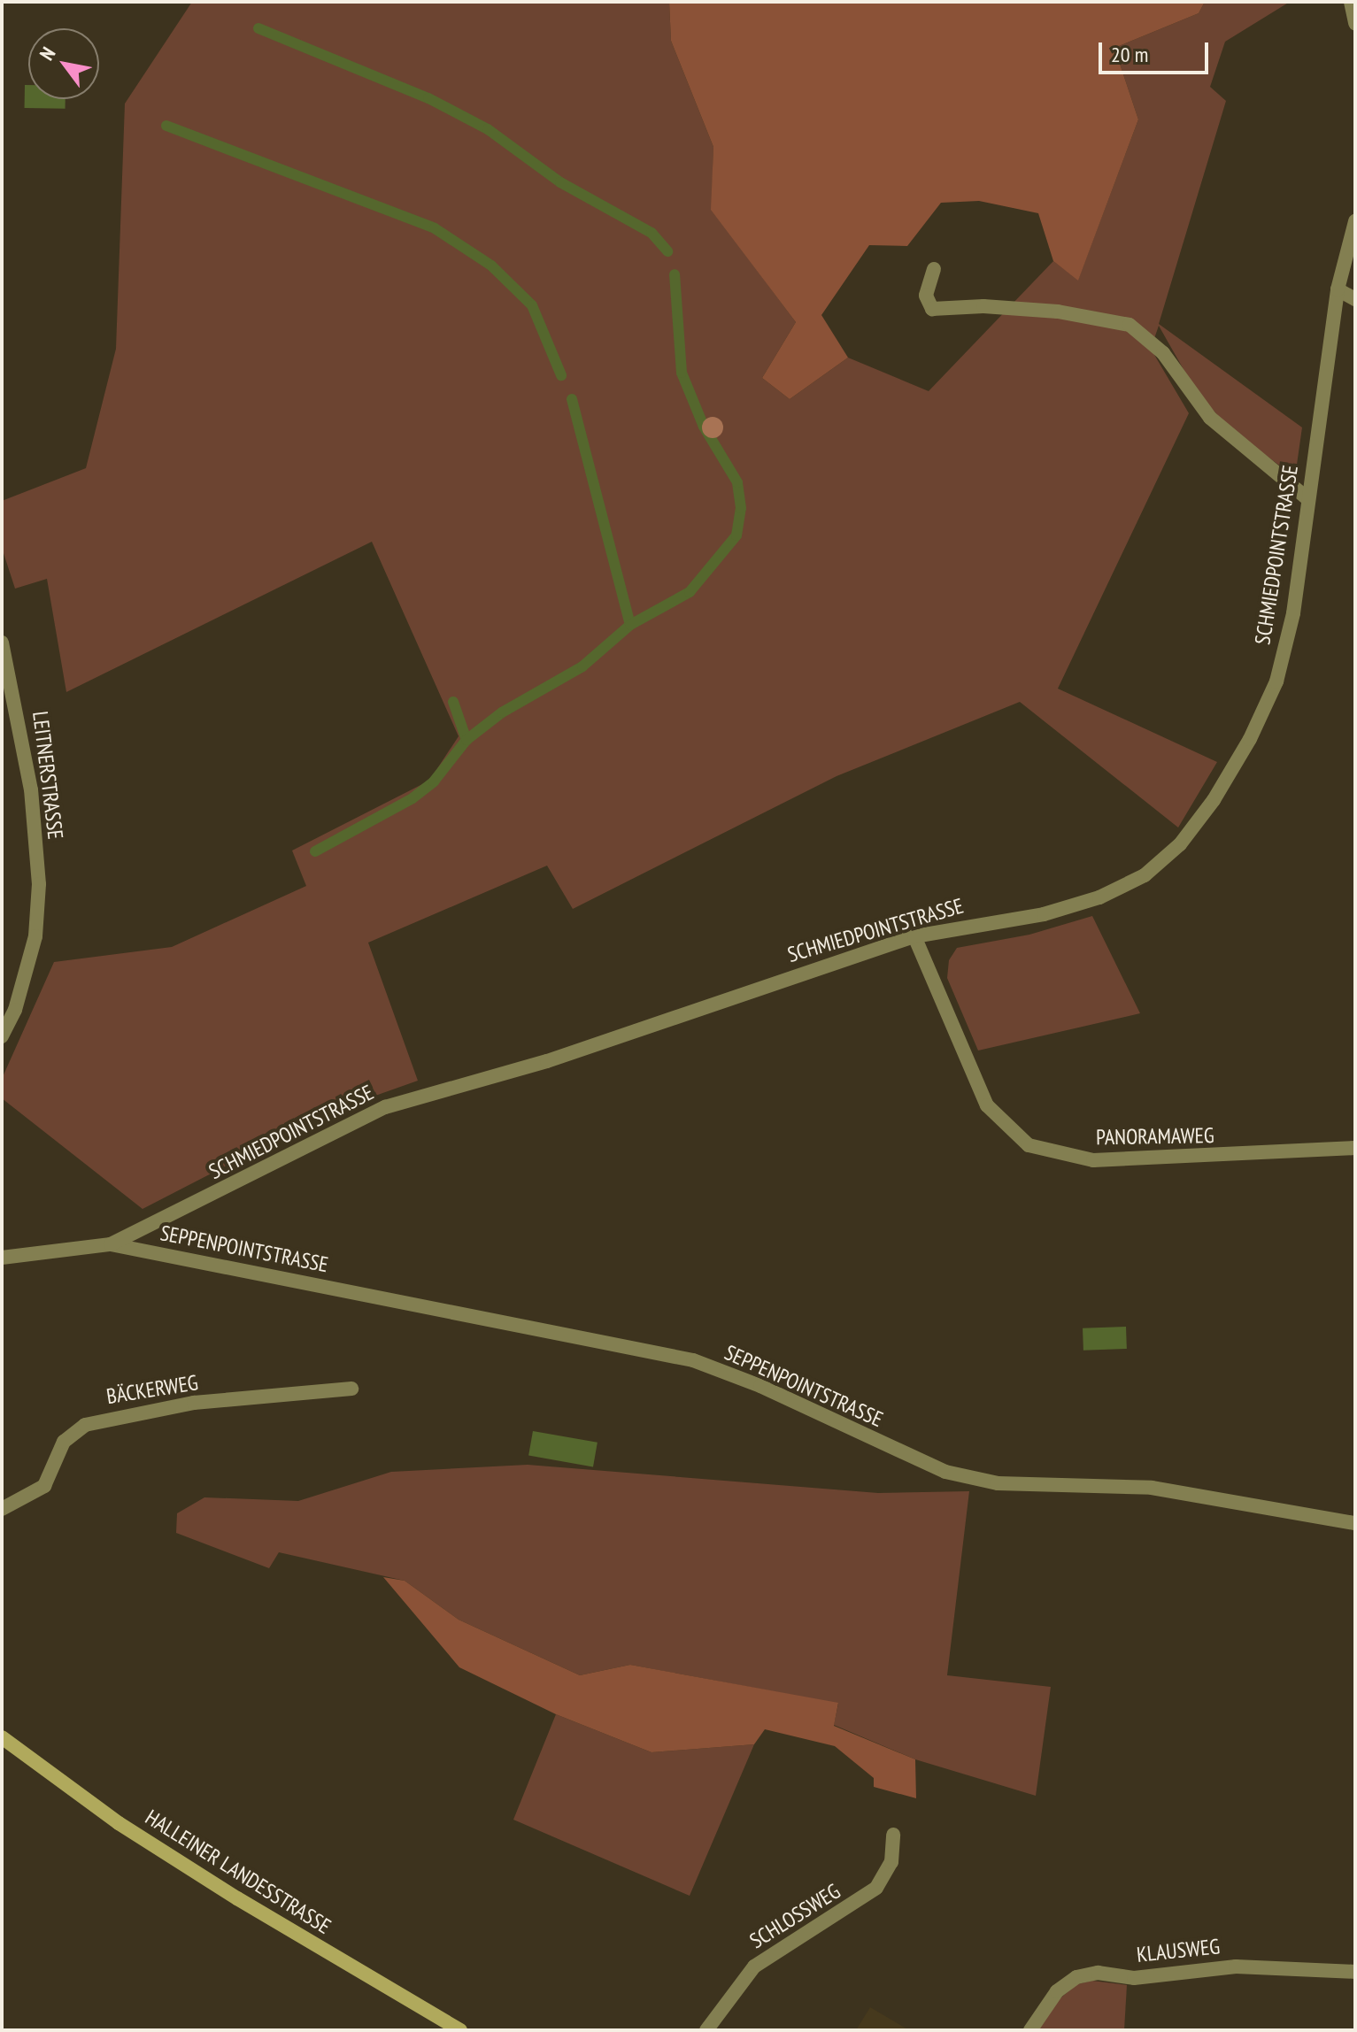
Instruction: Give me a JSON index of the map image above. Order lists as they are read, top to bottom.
{
  "streets": {
    "main road": ["HALLEINER LANDESSTRASSE"],
    "street": [
      "SCHMIEDPOINTSTRASSE",
      "LEITNERSTRASSE",
      "PANORAMAWEG",
      "SEPPENPOINTSTRASSE",
      "BÄCKERWEG",
      "SCHLOSSWEG",
      "KLAUSWEG"
    ]
  },
  "crossings": [
    ["SCHMIEDPOINTSTRASSE", "PANORAMAWEG"],
    ["SCHMIEDPOINTSTRASSE", "SEPPENPOINTSTRASSE"]
  ],
  "scale_bar": "20 m",
  "north": "top left"
}
